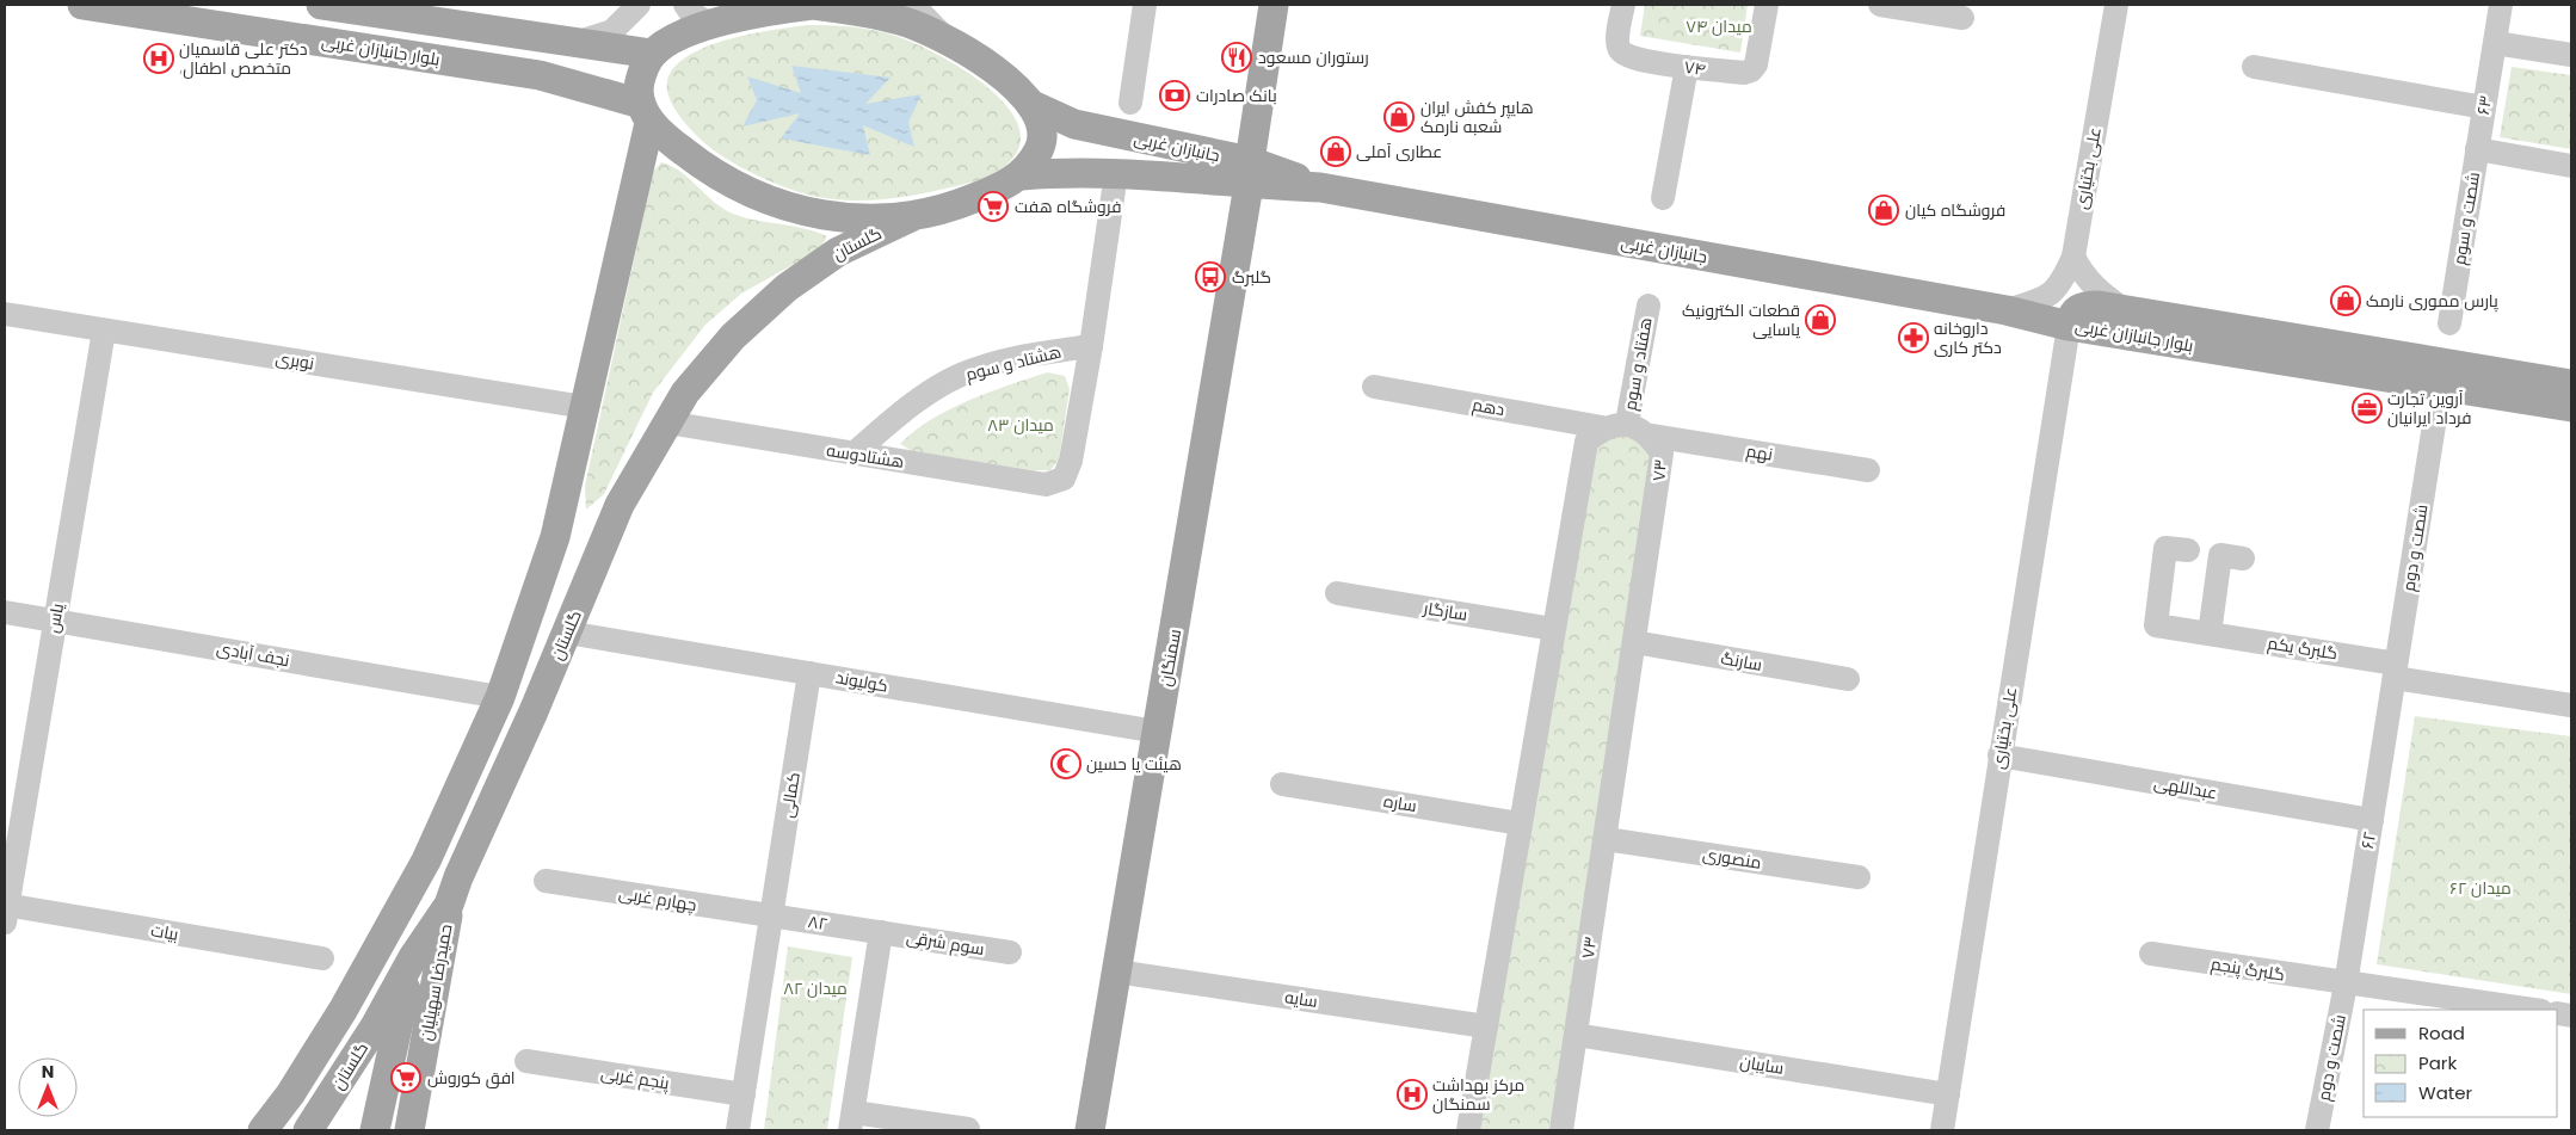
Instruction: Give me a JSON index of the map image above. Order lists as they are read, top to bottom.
{
  "streets": {
    "main road": [
      "بلوار جانبازان غربی",
      "جانبازان غربی",
      "گلستان",
      "سمنگان",
      "حمیدرضا سهیلیان"
    ],
    "street": [
      "۷۴",
      "۶۳",
      "علی بختیاری",
      "شصت و سوم",
      "نوبری",
      "هشتاد و سوم",
      "هفتاد و سوم",
      "دهم",
      "نهم",
      "هشتادوسه",
      "۷۳",
      "شصت و دوم",
      "سازگار",
      "یاس",
      "گلبرگ یکم",
      "نجف آبادی",
      "سارنگ",
      "کولیوند",
      "عبداللهی",
      "کمالی",
      "ساره",
      "۶۲",
      "منصوری",
      "چهارم غربی",
      "۸۲",
      "بیات",
      "سوم شرقی",
      "گلبرگ پنجم",
      "سایه",
      "سایبان",
      "پنجم غربی"
    ]
  },
  "crossings": [
    ["بلوار جانبازان غربی", "جانبازان غربی"],
    ["بلوار جانبازان غربی", "علی بختیاری"],
    ["۶۳", "شصت و سوم"],
    ["جانبازان غربی", "علی بختیاری"],
    ["جانبازان غربی", "سمنگان"],
    ["علی بختیاری", "عبداللهی"],
    ["علی بختیاری", "سایبان"],
    ["گلستان", "هشتادوسه"],
    ["گلستان", "کولیوند"],
    ["گلستان", "حمیدرضا سهیلیان"],
    ["نوبری", "یاس"],
    ["هشتاد و سوم", "هشتادوسه"],
    ["هفتاد و سوم", "۷۳"],
    ["نهم", "۷۳"],
    ["۷۳", "سارنگ"],
    ["۷۳", "منصوری"],
    ["۷۳", "سایبان"],
    ["شصت و دوم", "گلبرگ یکم"],
    ["شصت و دوم", "۶۲"],
    ["شصت و دوم", "گلبرگ پنجم"],
    ["یاس", "نجف آبادی"],
    ["یاس", "بیات"],
    ["گلبرگ یکم", "۶۲"],
    ["سمنگان", "کولیوند"],
    ["سمنگان", "سایه"],
    ["کولیوند", "کمالی"],
    ["عبداللهی", "۶۲"],
    ["کمالی", "چهارم غربی"],
    ["کمالی", "۸۲"],
    ["۶۲", "گلبرگ پنجم"],
    ["چهارم غربی", "۸۲"],
    ["۸۲", "سوم شرقی"]
  ],
  "parks": [
    "میدان ۷۴",
    "میدان ۸۳",
    "میدان ۶۲",
    "میدان ۸۲"
  ],
  "places": {
    "restaurant": ["رستوران مسعود"],
    "hospital": ["دکتر علی قاسمیان ،متخصص اطفال", "مرکز بهداشت سمنگان"],
    "bank": ["بانک صادرات"],
    "shop": [
      "هایپر کفش ایران شعبه نارمک",
      "عطاری آملی",
      "فروشگاه کیان",
      "پارس مموری نارمک",
      "قطعات الکترونیک یاسایی"
    ],
    "supermarket": ["فروشگاه هفت", "افق کوروش"],
    "bus stop": ["گلبرگ"],
    "pharmacy": ["داروخانه دکتر کاری"],
    "office": ["آروین تجارت فرداد ایرانیان"],
    "mosque": ["هیئت یا حسین"]
  },
  "legend": ["Road", "Park", "Water"],
  "north": "top"
}
